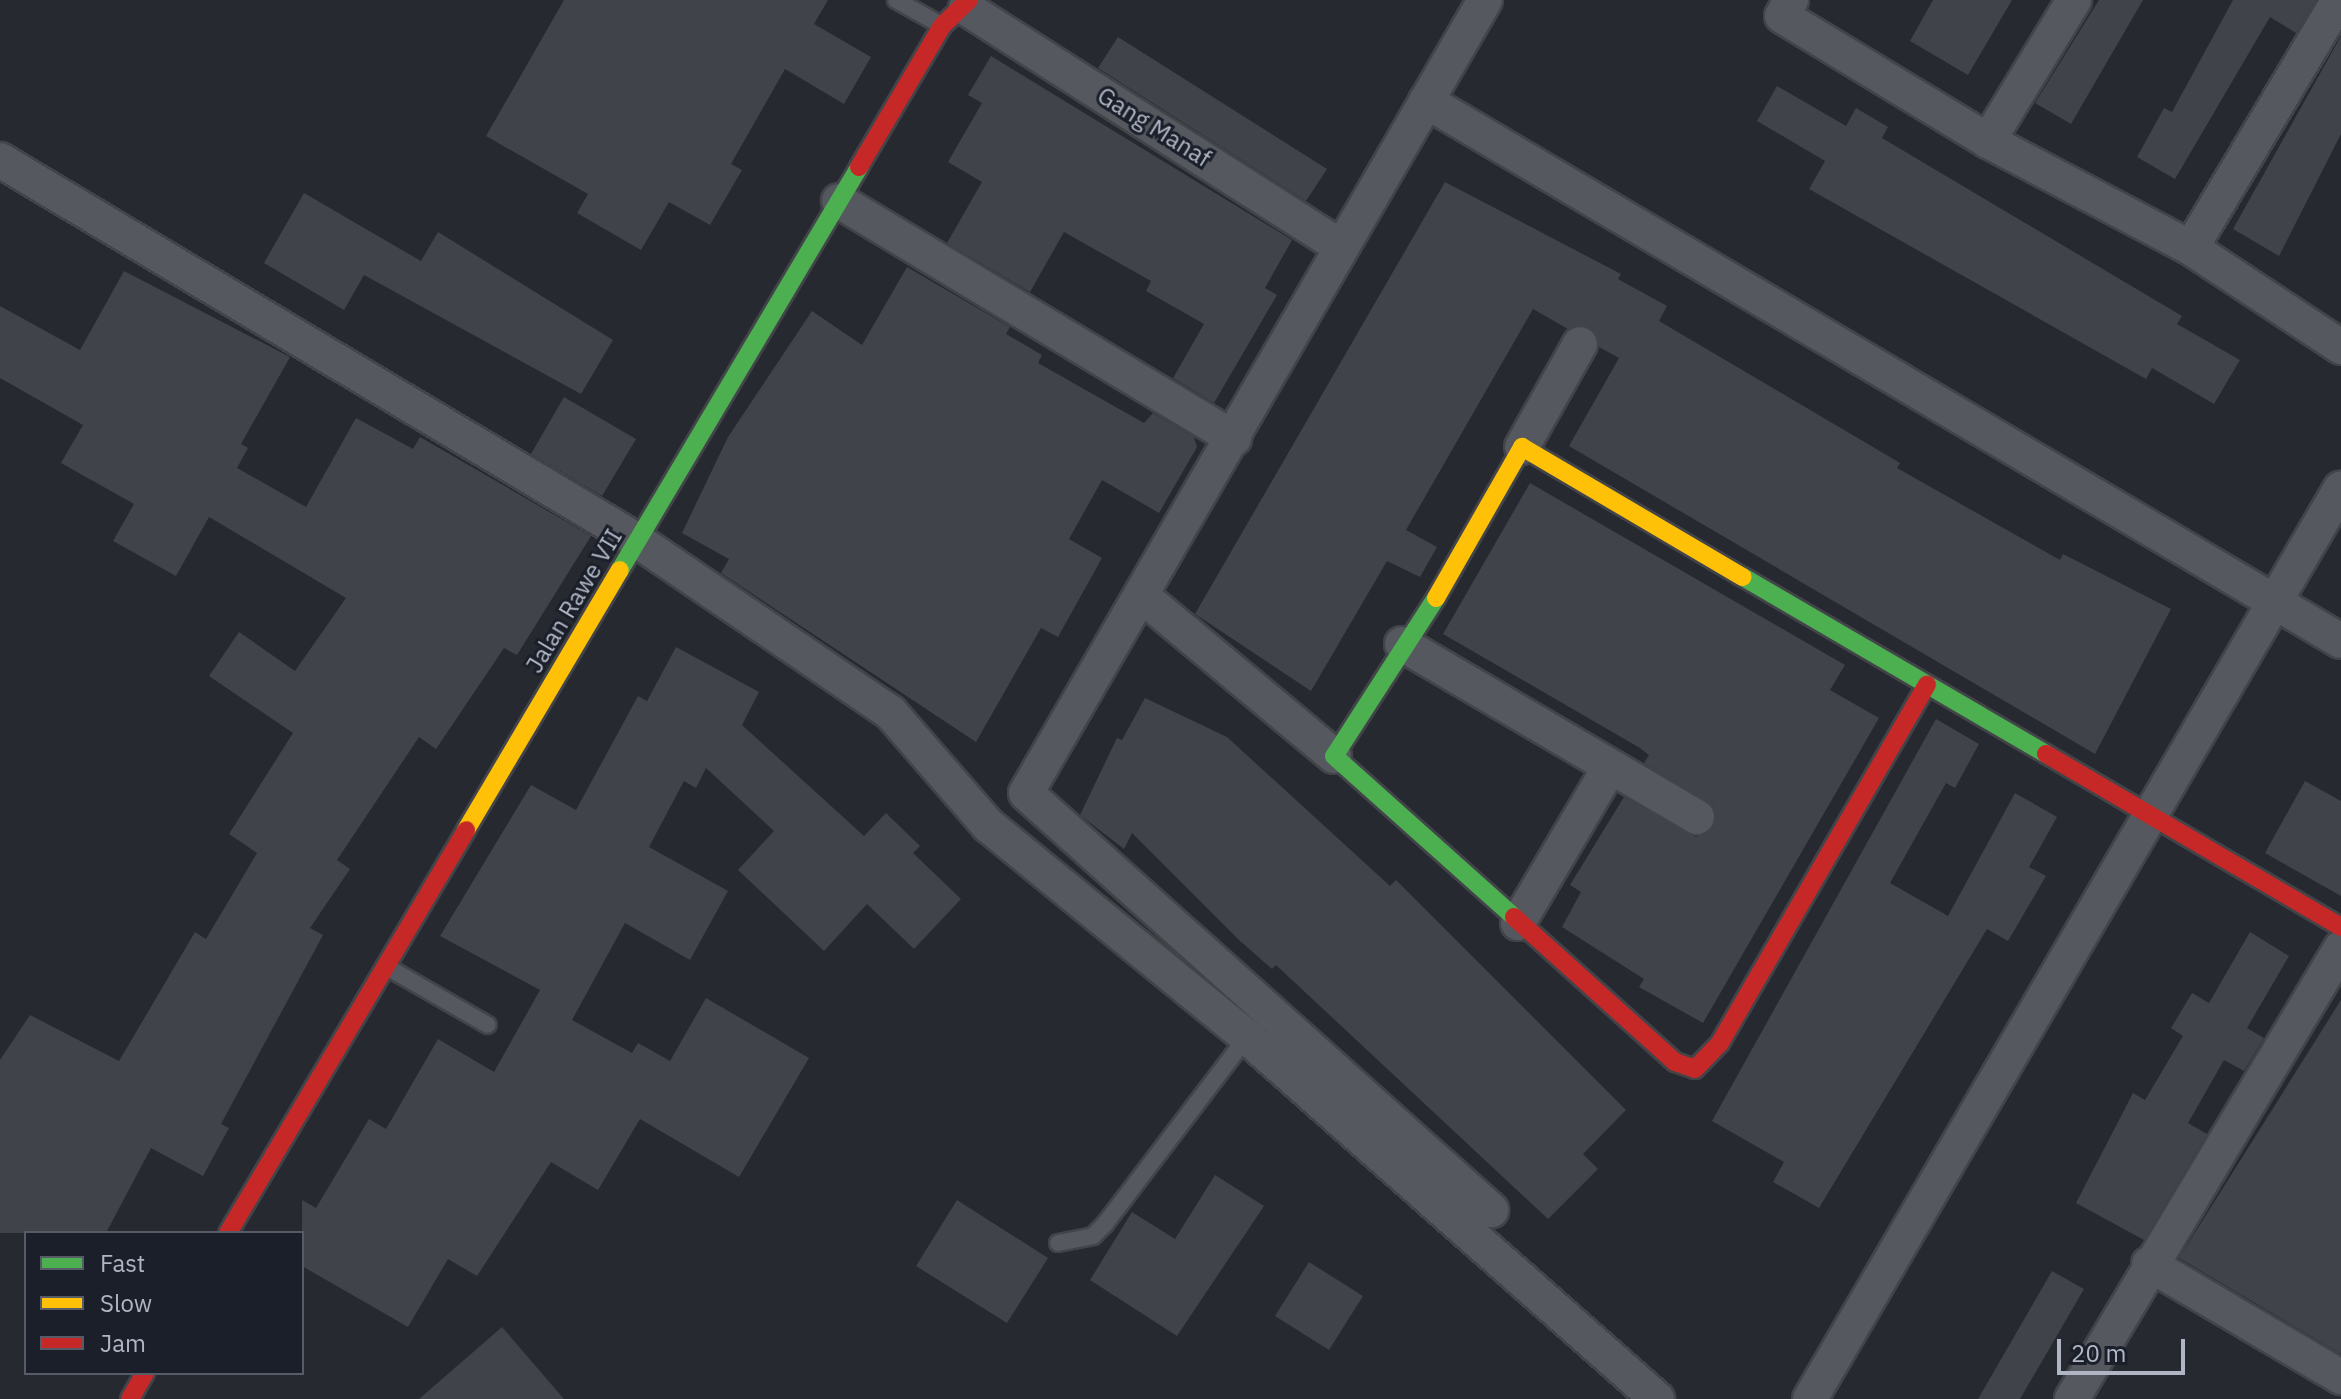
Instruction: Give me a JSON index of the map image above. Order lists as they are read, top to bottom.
{
  "streets": {
    "street": ["Gang Manaf", "Jalan Rawe VII"]
  },
  "crossings": [
    ["Gang Manaf", "Jalan Rawe VII"]
  ],
  "legend": ["Fast", "Slow", "Jam"],
  "scale_bar": "20 m"
}
